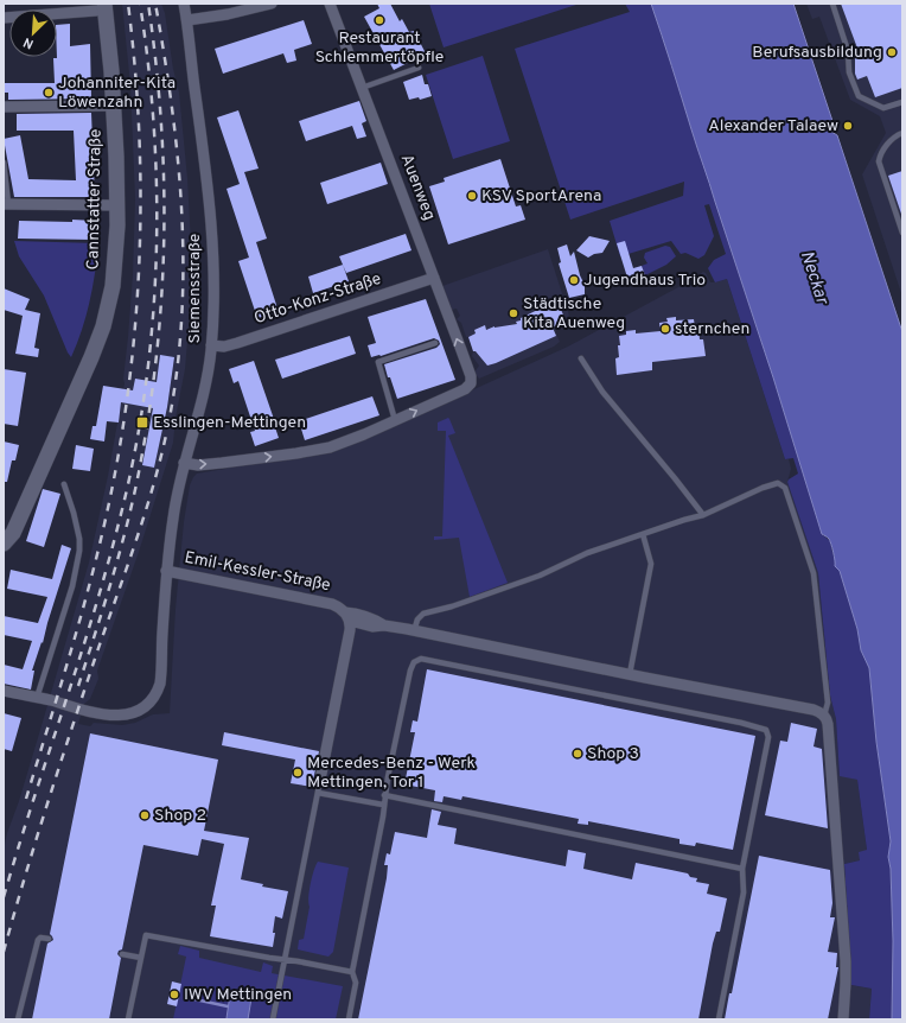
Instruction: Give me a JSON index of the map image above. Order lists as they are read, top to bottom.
{
  "streets": {
    "main road": ["Cannstatter Straße"],
    "street": [
      "Auenweg",
      "Siemensstraße",
      "Otto-Konz-Straße",
      "Emil-Kessler-Straße"
    ]
  },
  "crossings": [
    ["Auenweg", "Otto-Konz-Straße"],
    ["Siemensstraße", "Otto-Konz-Straße"],
    ["Siemensstraße", "Emil-Kessler-Straße"]
  ],
  "water": ["Neckar"],
  "places": {
    "other": [
      "Restaurant Schlemmertöpfle",
      "Berufsausbildung",
      "Johanniter-Kita Löwenzahn",
      "Alexander Talaew",
      "KSV SportArena",
      "Jugendhaus Trio",
      "Städtische Kita Auenweg",
      "sternchen",
      "Shop 3",
      "Mercedes-Benz - Werk Mettingen, Tor 1",
      "Shop 2",
      "IWV Mettingen"
    ],
    "transit": ["Esslingen-Mettingen"]
  },
  "north": "bottom left"
}
